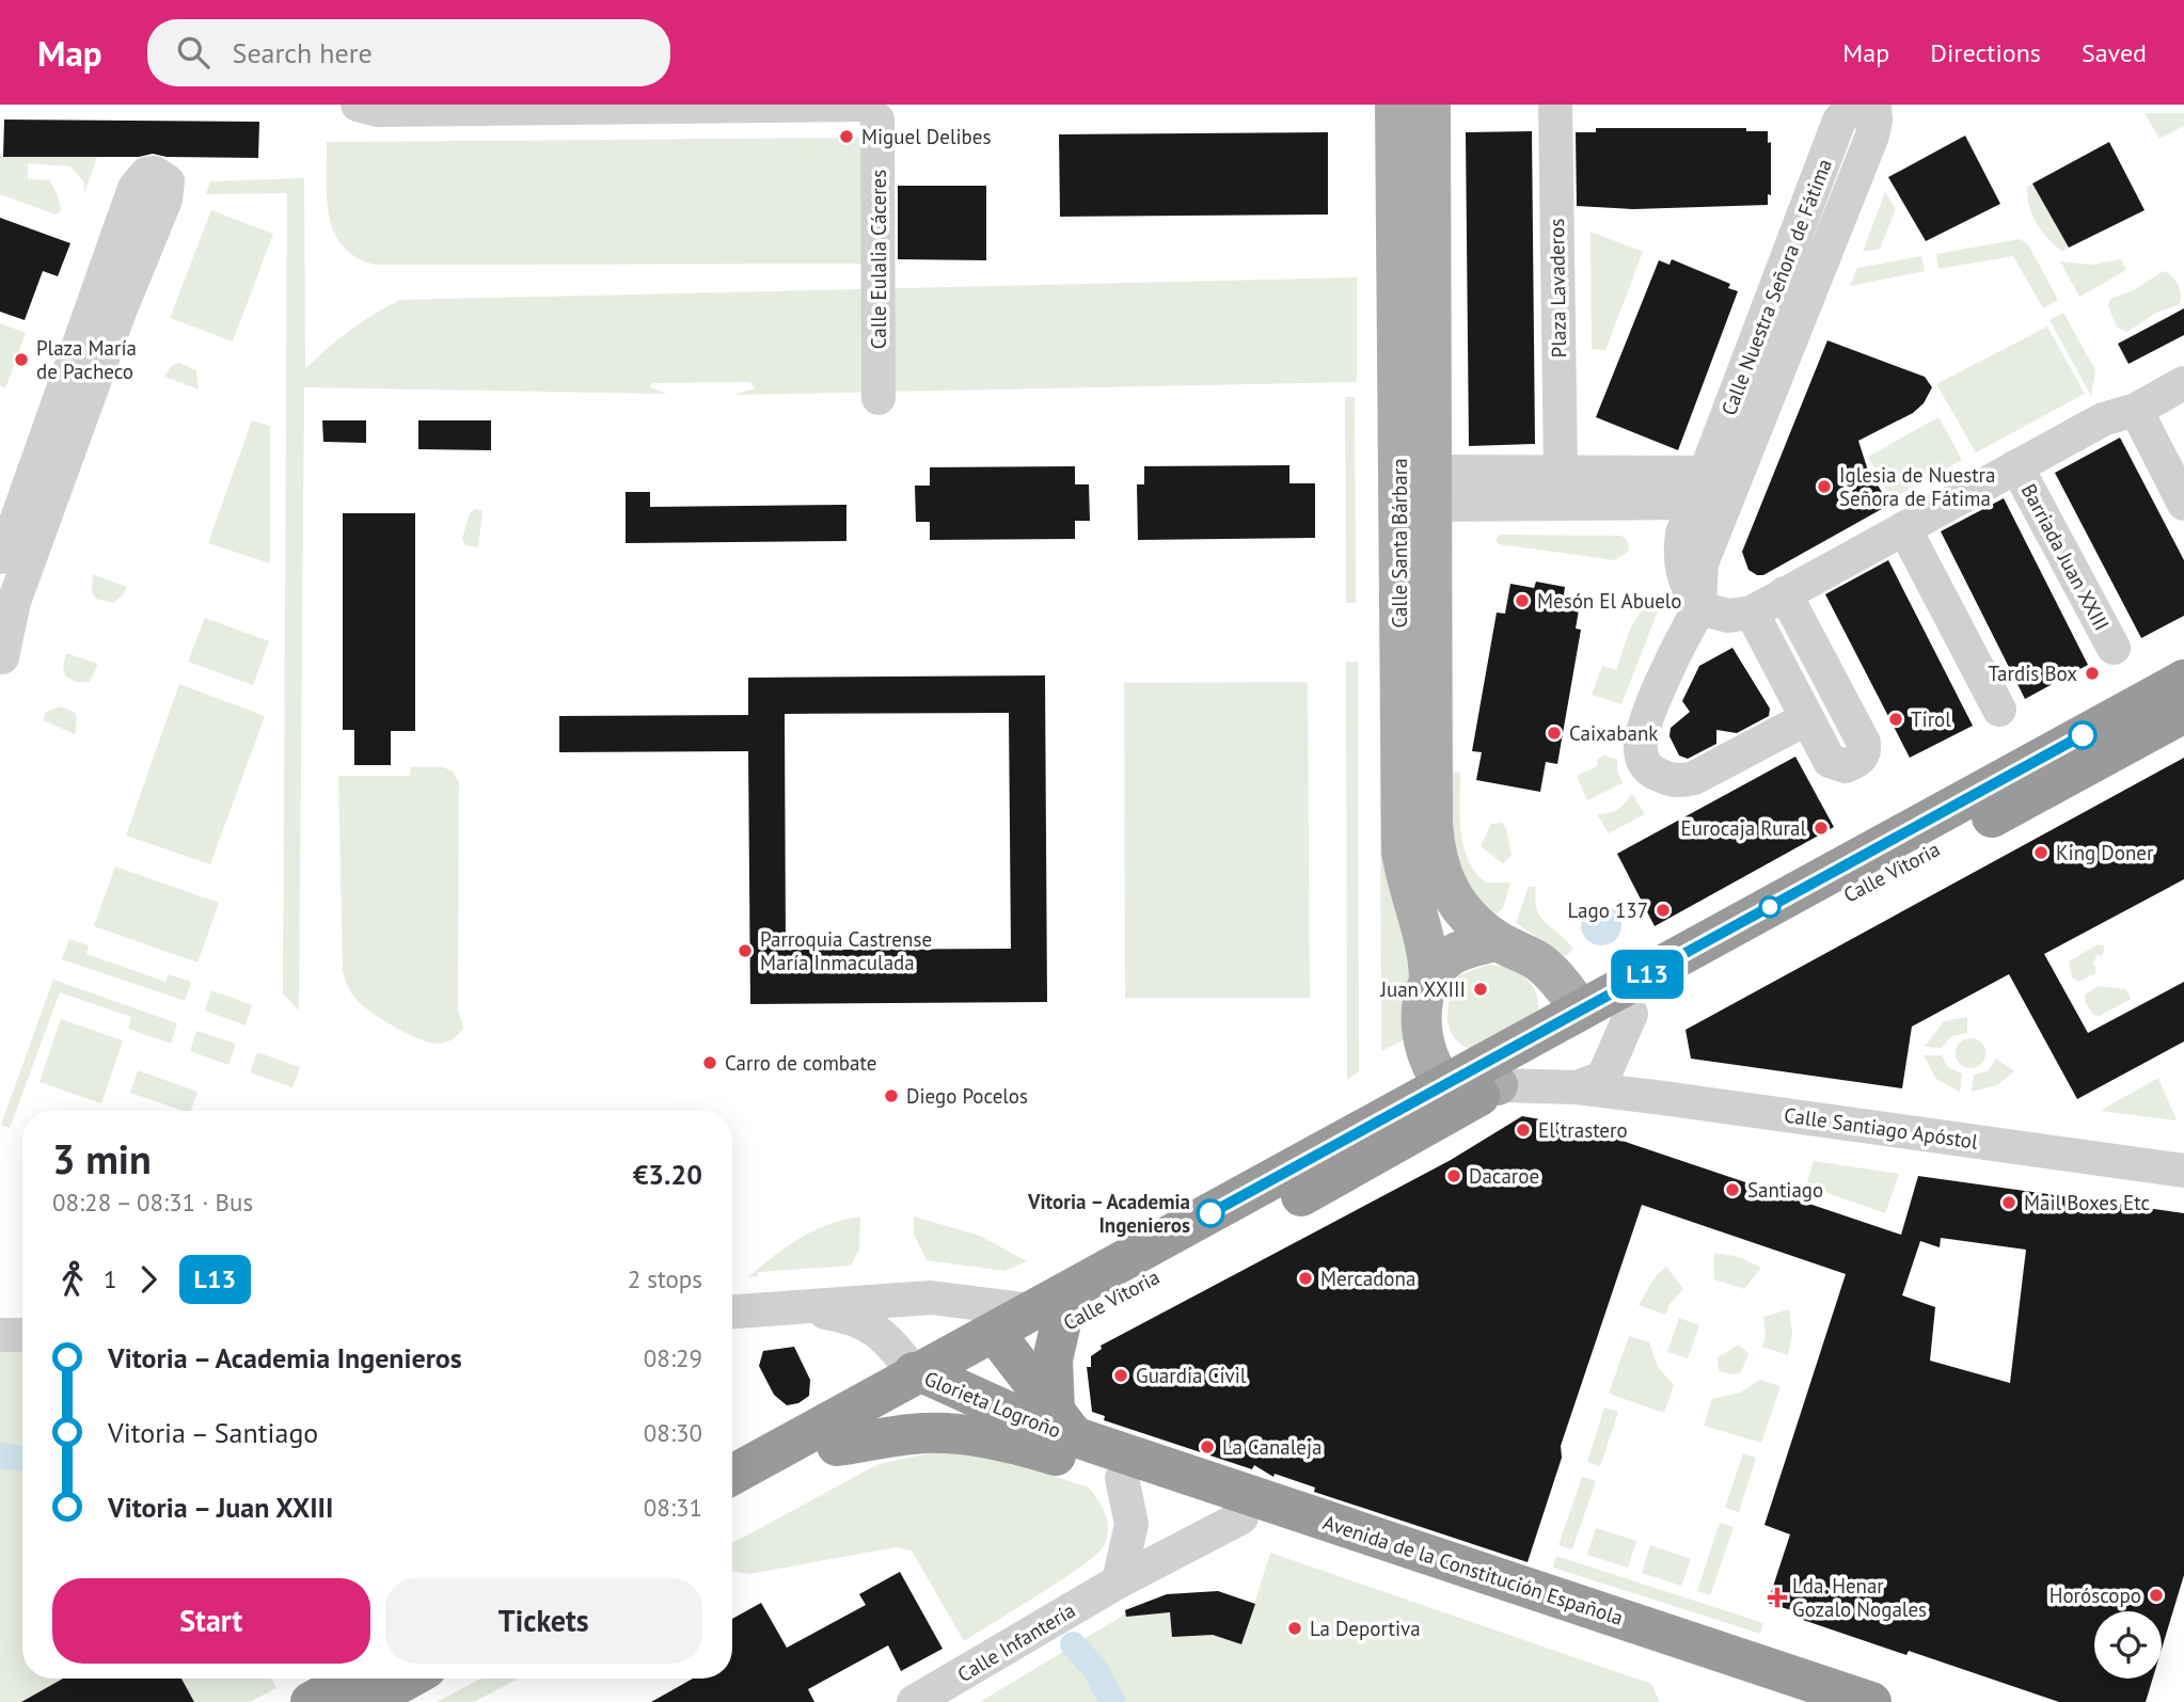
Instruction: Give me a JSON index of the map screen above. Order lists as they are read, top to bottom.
{
  "streets": {
    "highway": ["Calle Vitoria", "Avenida de la Constitución Española"],
    "main road": ["Calle Santa Bárbara"],
    "street": [
      "Calle Eulalia Cáceres",
      "Calle Nuestra Señora de Fátima",
      "Plaza Lavaderos",
      "Barriada Juan XXIII",
      "Calle Santiago Apóstol",
      "Glorieta Logroño",
      "Calle Infantería"
    ]
  },
  "crossings": [
    ["Calle Vitoria", "Calle Santiago Apóstol"],
    ["Calle Vitoria", "Glorieta Logroño"],
    ["Avenida de la Constitución Española", "Calle Infantería"]
  ],
  "places": {
    "other": [
      "Miguel Delibes",
      "Plaza María de Pacheco",
      "Iglesia de Nuestra Señora de Fátima",
      "Mesón El Abuelo",
      "Tardis Box",
      "Tirol",
      "Caixabank",
      "Eurocaja Rural",
      "King Doner",
      "Lago 137",
      "Parroquia Castrense María Inmaculada",
      "Juan XXIII",
      "Carro de combate",
      "Diego Pocelos",
      "El trastero",
      "Dacaroe",
      "Santiago",
      "Mail Boxes Etc",
      "Vitoria – Academia Ingenieros",
      "Mercadona",
      "Guardia Civil",
      "La Canaleja",
      "Horóscopo",
      "La Deportiva"
    ],
    "health": ["Lda. Henar Gozalo Nogales"]
  },
  "lines": ["bus line L13"],
  "page": {
    "header": "Map",
    "search": "Search here",
    "nav": ["Map", "Directions", "Saved"],
    "on_map": "L13",
    "heading": ["3 min", "08:28 – 08:31 · Bus", "€3.20"],
    "legs": ["1", "L13", "2 stops"],
    "list": [
      {
        "name": "Vitoria – Academia Ingenieros",
        "value": "08:29"
      },
      {
        "name": "Vitoria – Santiago",
        "value": "08:30"
      },
      {
        "name": "Vitoria – Juan XXIII",
        "value": "08:31"
      }
    ],
    "buttons": ["Start", "Tickets"]
  }
}
